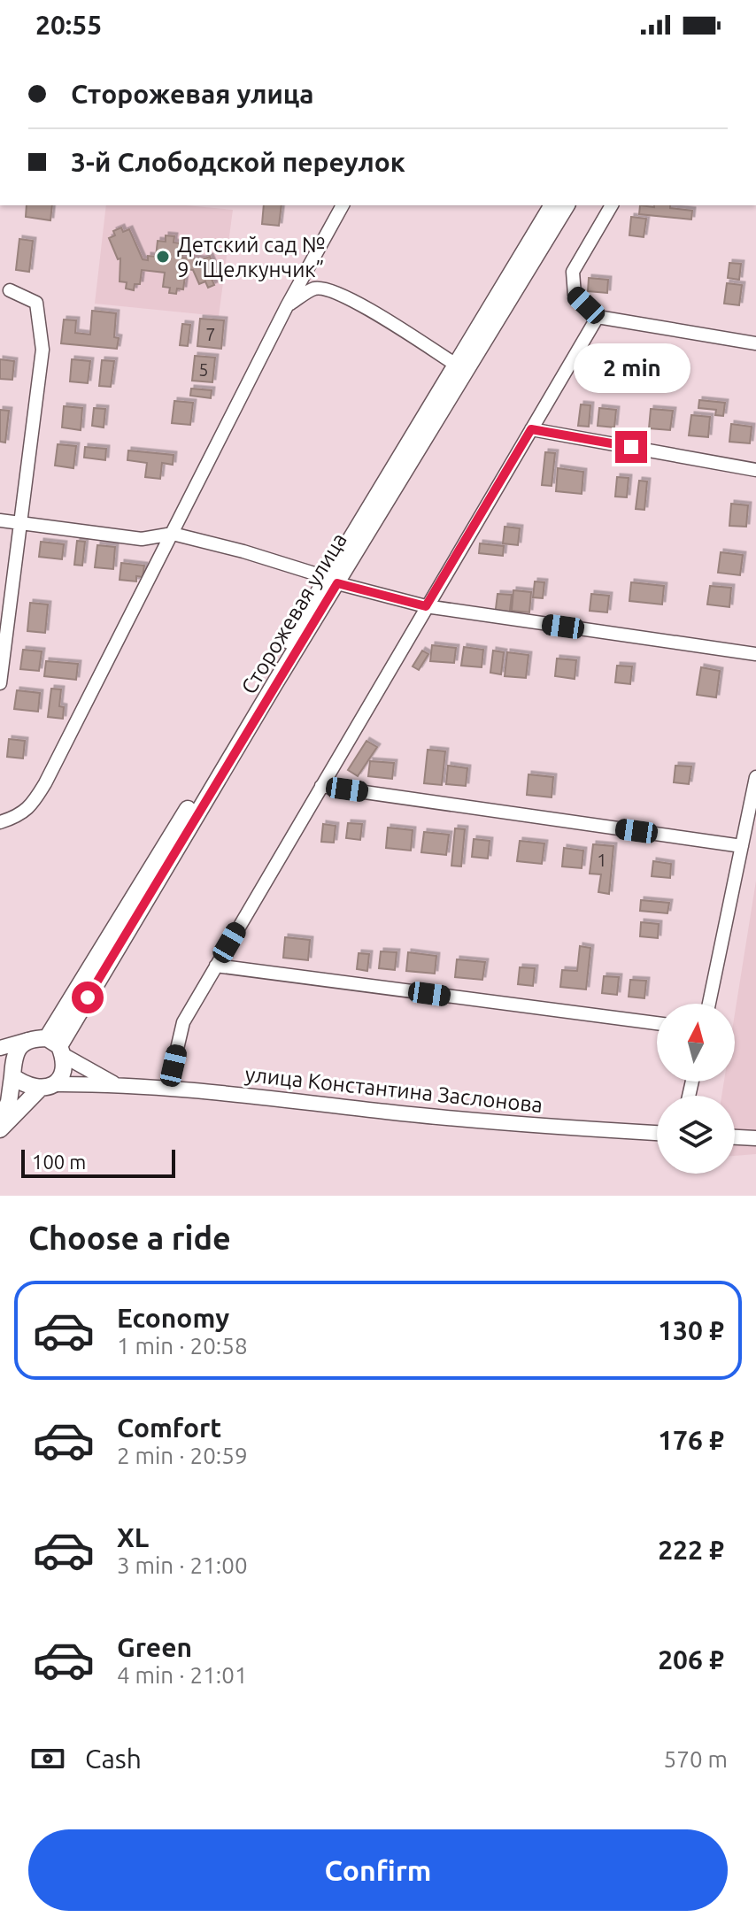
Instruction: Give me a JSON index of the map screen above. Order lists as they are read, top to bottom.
{
  "streets": {
    "main road": ["Сторожевая улица"],
    "street": ["улица Константина Заслонова"]
  },
  "crossings": [
    ["Сторожевая улица", "улица Константина Заслонова"]
  ],
  "places": ["Детский сад № 9 “Щелкунчик”"],
  "house_numbers": ["7", "5", "1"],
  "scale_bar": "100 m",
  "north": "top",
  "page": {
    "status": "20:55",
    "banner": ["Сторожевая улица", "3-й Слободской переулок"],
    "bubble": "2 min",
    "scale": "100 m",
    "heading": "Choose a ride",
    "list": [
      {
        "name": "Economy",
        "note": "1 min · 20:58",
        "value": "130 ₽"
      },
      {
        "name": "Comfort",
        "note": "2 min · 20:59",
        "value": "176 ₽"
      },
      {
        "name": "XL",
        "note": "3 min · 21:00",
        "value": "222 ₽"
      },
      {
        "name": "Green",
        "note": "4 min · 21:01",
        "value": "206 ₽"
      }
    ],
    "pay": ["Cash", "570 m"],
    "buttons": "Confirm"
  }
}
